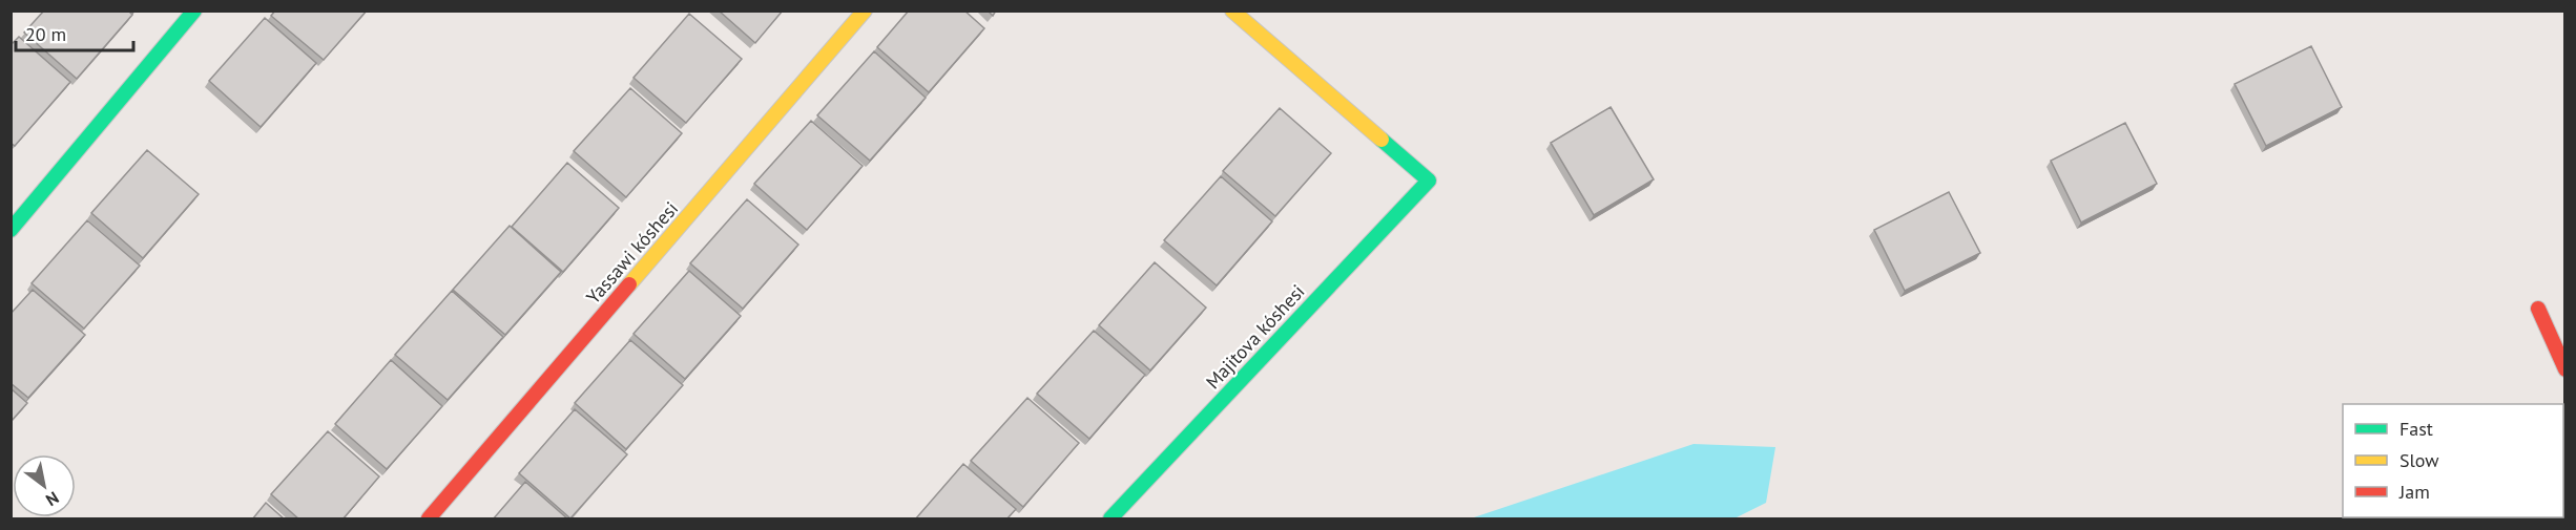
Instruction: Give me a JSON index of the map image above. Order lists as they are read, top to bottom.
{
  "streets": {
    "street": ["Yassawi kóshesi", "Majitova kóshesi"]
  },
  "legend": ["Fast", "Slow", "Jam"],
  "scale_bar": "20 m",
  "north": "bottom right"
}
